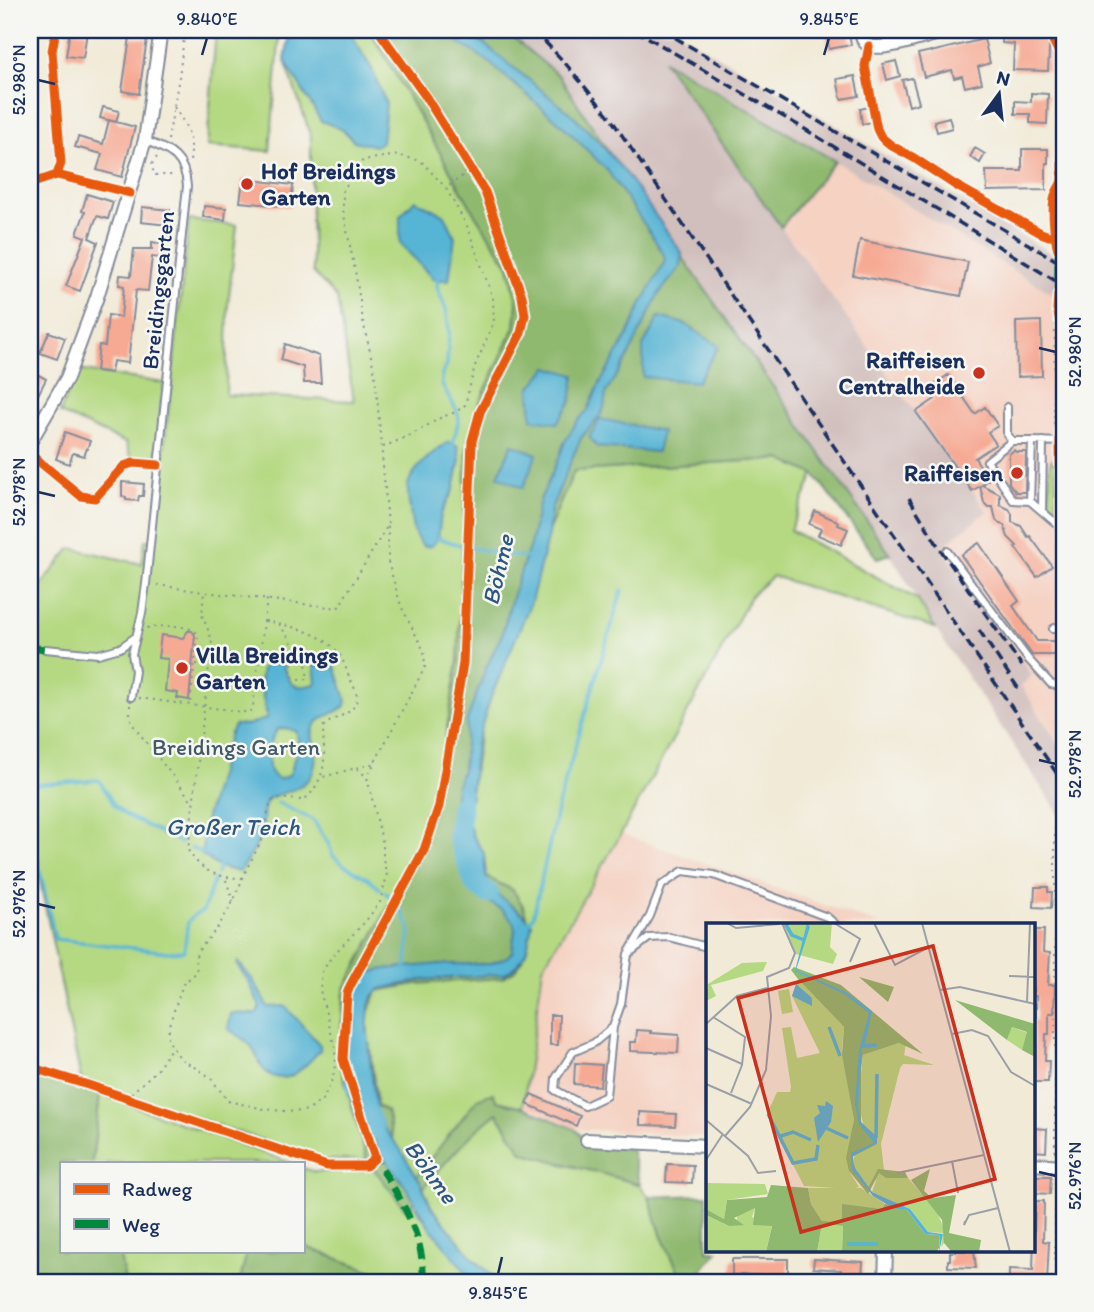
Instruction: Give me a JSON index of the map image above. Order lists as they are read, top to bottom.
{
  "streets": {
    "lane": ["Breidingsgarten"]
  },
  "water": ["Böhme", "Großer Teich"],
  "parks": ["Breidings Garten"],
  "places": [
    "Hof Breidings Garten",
    "Raiffeisen Centralheide",
    "Raiffeisen",
    "Villa Breidings Garten"
  ],
  "legend": ["Radweg", "Weg"],
  "north": "top",
  "coordinates": [
    "9.840°E",
    "9.845°E",
    "52.980°N",
    "52.978°N",
    "52.976°N"
  ]
}
